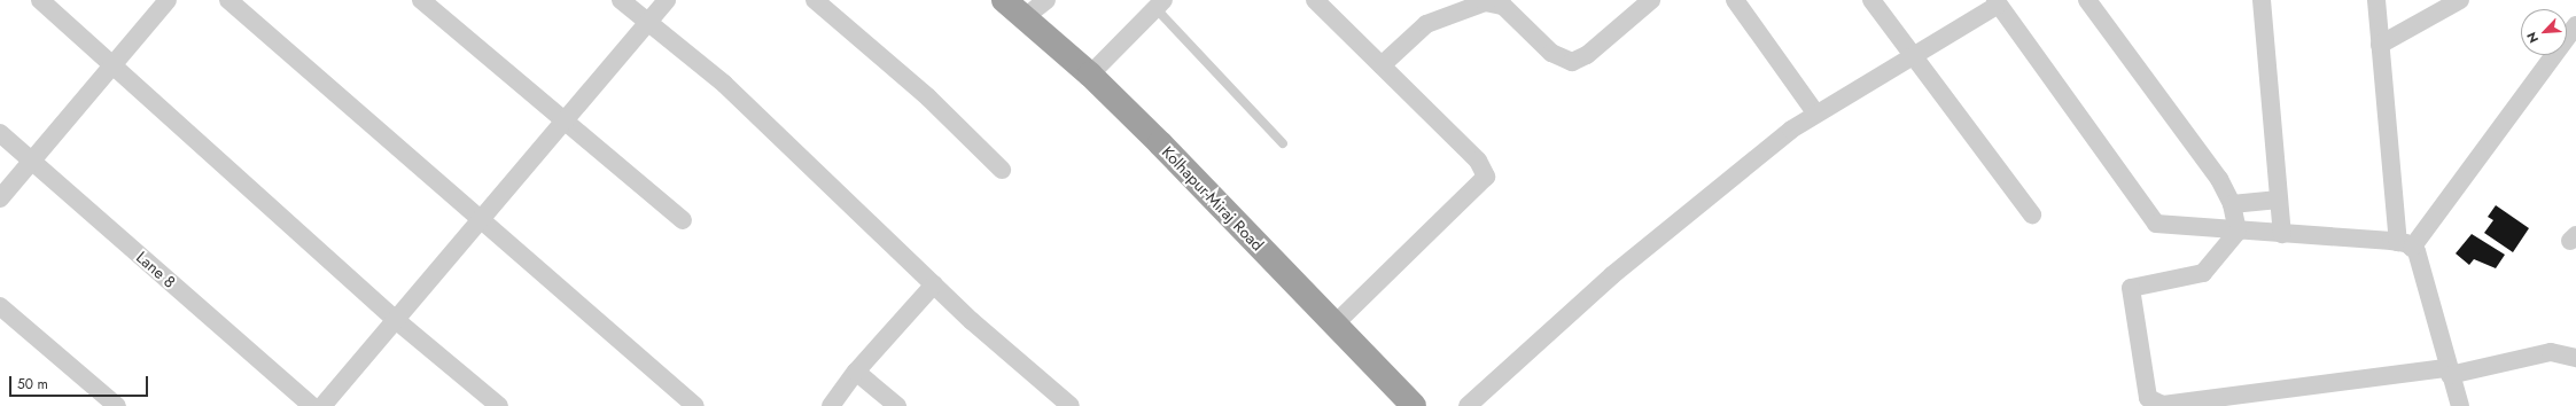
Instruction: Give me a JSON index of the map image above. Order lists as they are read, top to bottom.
{
  "streets": {
    "highway": ["Kolhapur-Miraj Road"],
    "street": ["Lane 8"]
  },
  "scale_bar": "50 m",
  "north": "bottom left"
}
